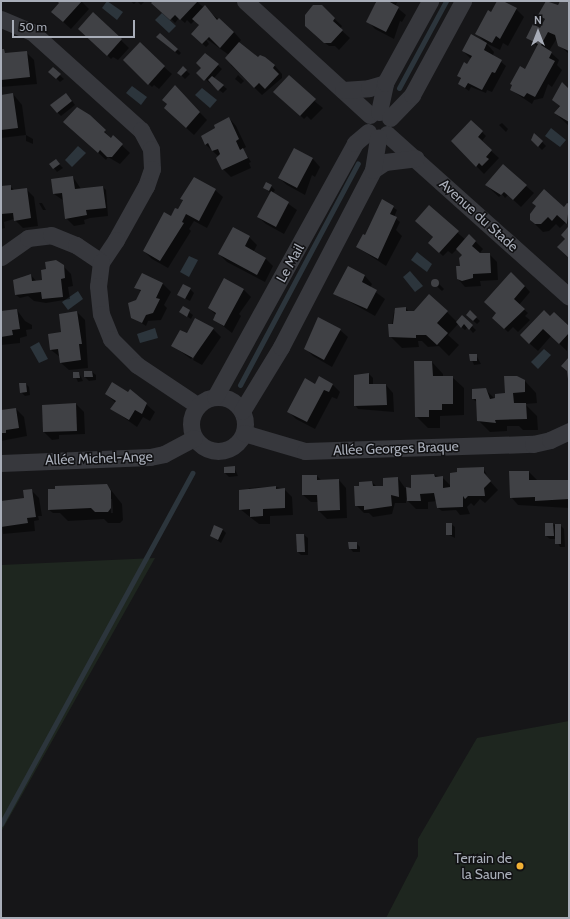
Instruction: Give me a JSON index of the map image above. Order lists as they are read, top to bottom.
{
  "streets": {
    "street": [
      "Avenue du Stade",
      "Le Mail",
      "Allée Georges Braque",
      "Allée Michel-Ange"
    ]
  },
  "crossings": [
    ["Avenue du Stade", "Le Mail"],
    ["Le Mail", "Allée Georges Braque"],
    ["Le Mail", "Allée Michel-Ange"],
    ["Allée Georges Braque", "Allée Michel-Ange"]
  ],
  "places": ["Terrain de la Saune"],
  "scale_bar": "50 m",
  "north": "top"
}
